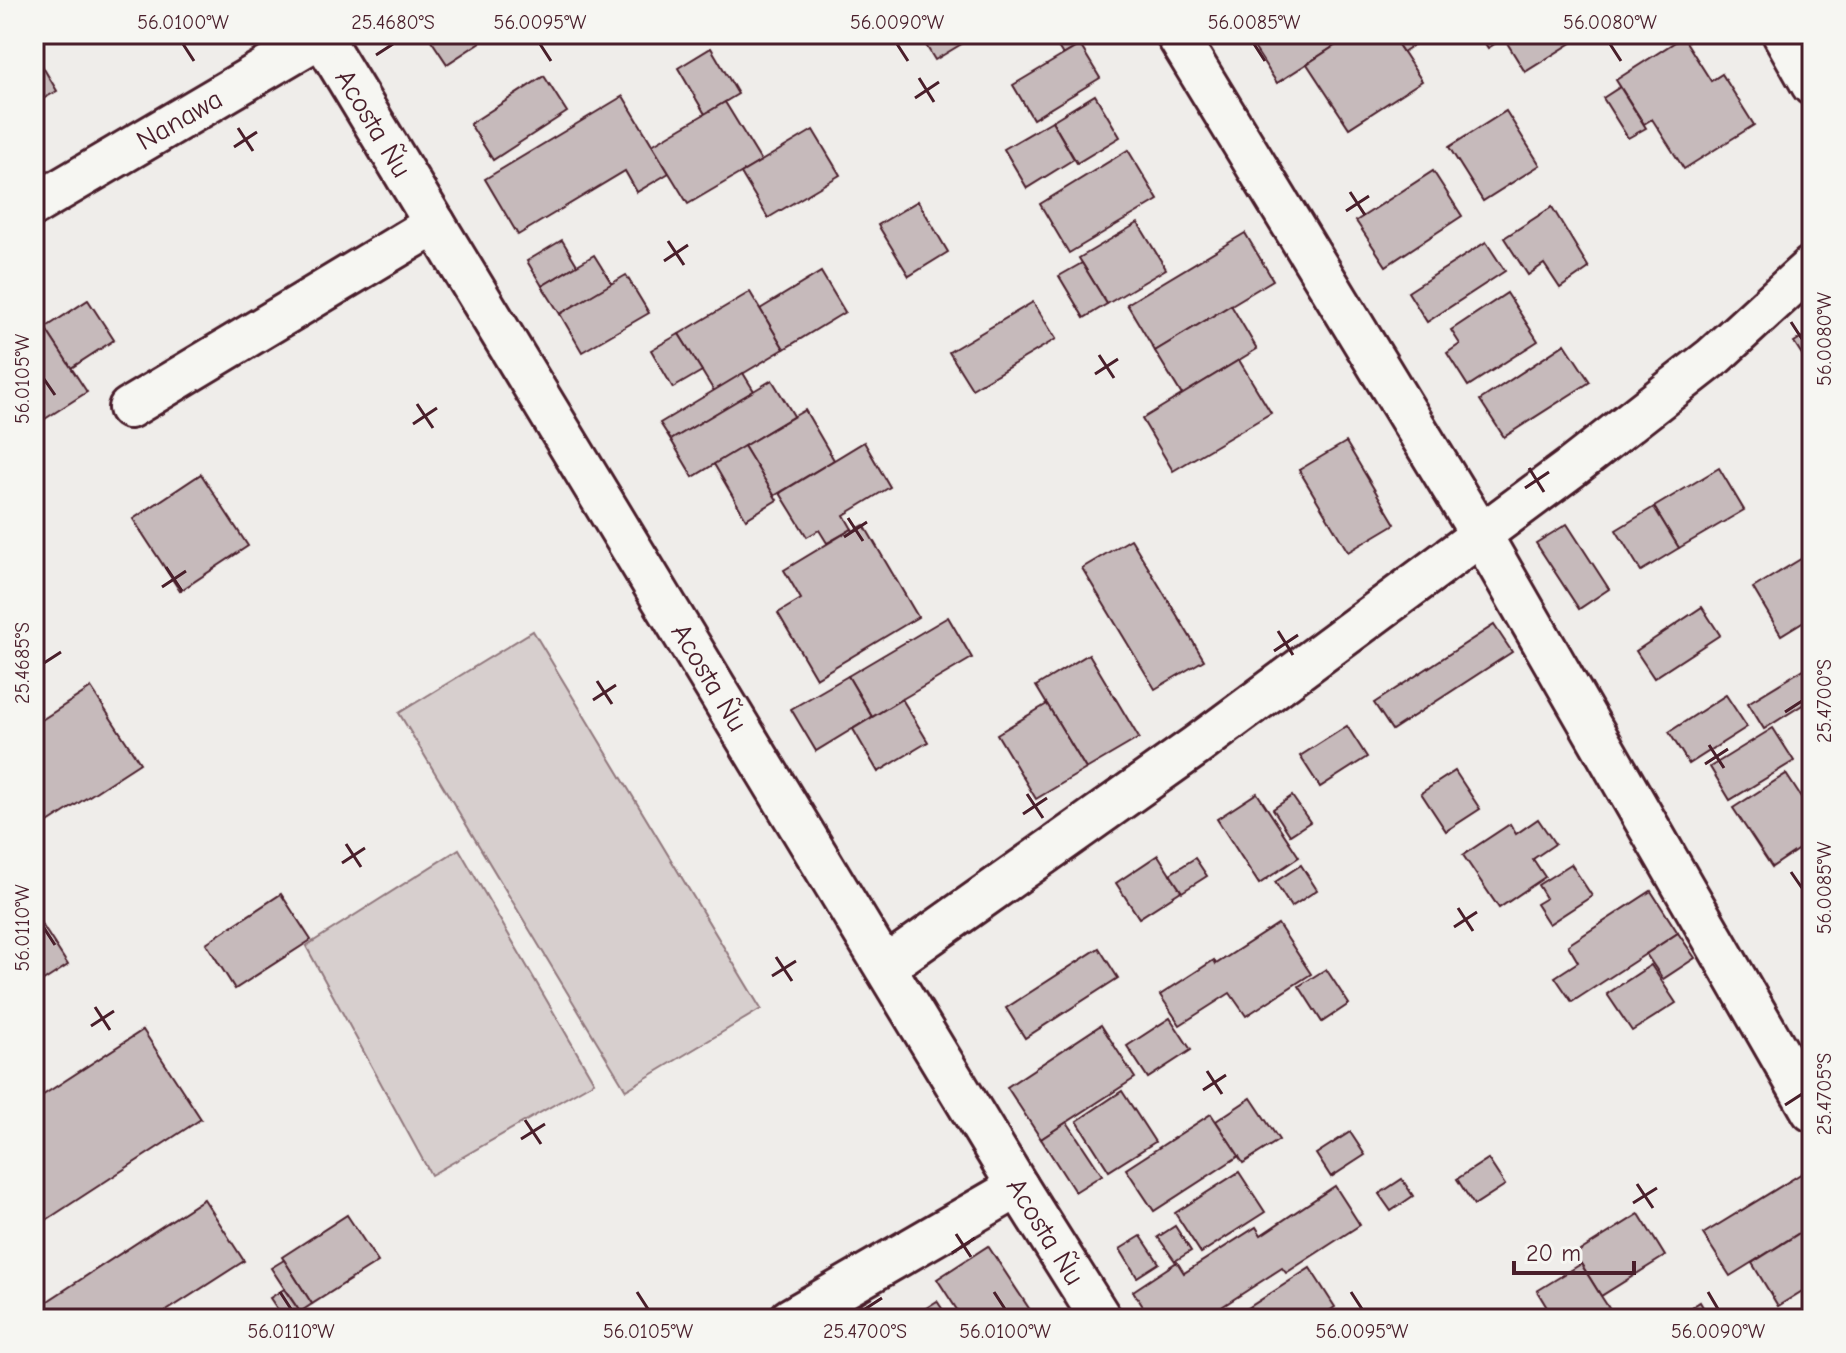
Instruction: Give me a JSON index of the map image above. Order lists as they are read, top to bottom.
{
  "streets": {
    "street": ["Nanawa", "Acosta Ñu"]
  },
  "crossings": [
    ["Nanawa", "Acosta Ñu"]
  ],
  "scale_bar": "20 m",
  "coordinates": [
    "56.0100°W",
    "25.4680°S",
    "56.0095°W",
    "56.0090°W",
    "56.0085°W",
    "56.0080°W",
    "56.0105°W",
    "25.4685°S",
    "25.4700°S",
    "56.0110°W",
    "25.4705°S"
  ]
}
